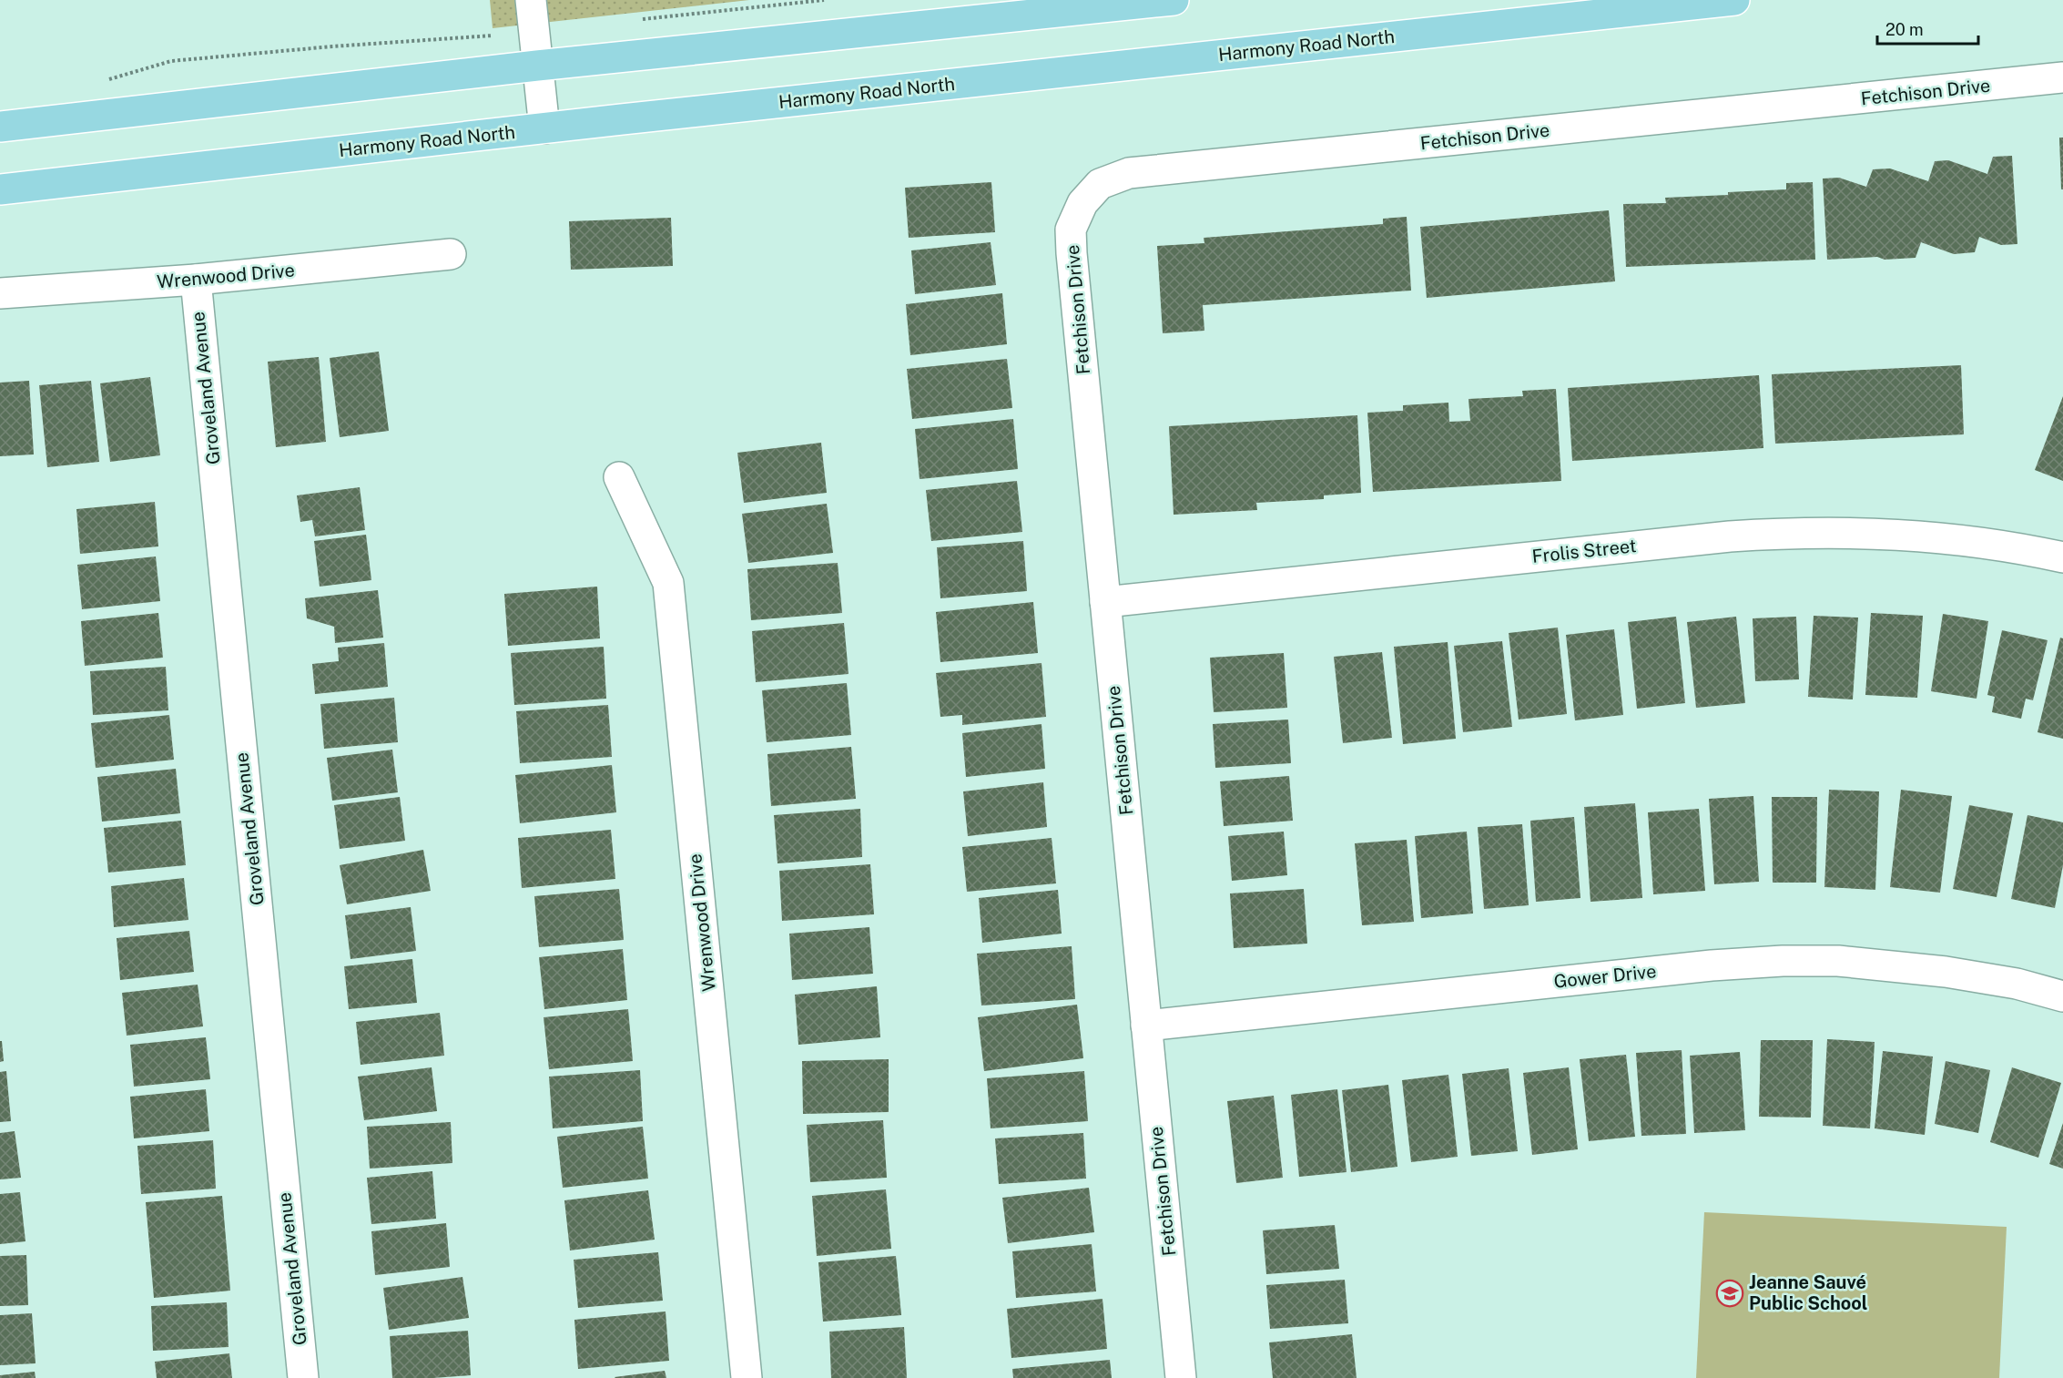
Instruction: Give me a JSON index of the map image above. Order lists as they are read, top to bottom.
{
  "streets": {
    "main road": ["Harmony Road North"],
    "street": [
      "Fetchison Drive",
      "Wrenwood Drive",
      "Groveland Avenue",
      "Frolis Street",
      "Gower Drive"
    ]
  },
  "crossings": [
    ["Fetchison Drive", "Frolis Street"],
    ["Fetchison Drive", "Gower Drive"],
    ["Wrenwood Drive", "Groveland Avenue"]
  ],
  "places": {
    "school or university": ["Jeanne Sauvé Public School"]
  },
  "scale_bar": "20 m"
}
